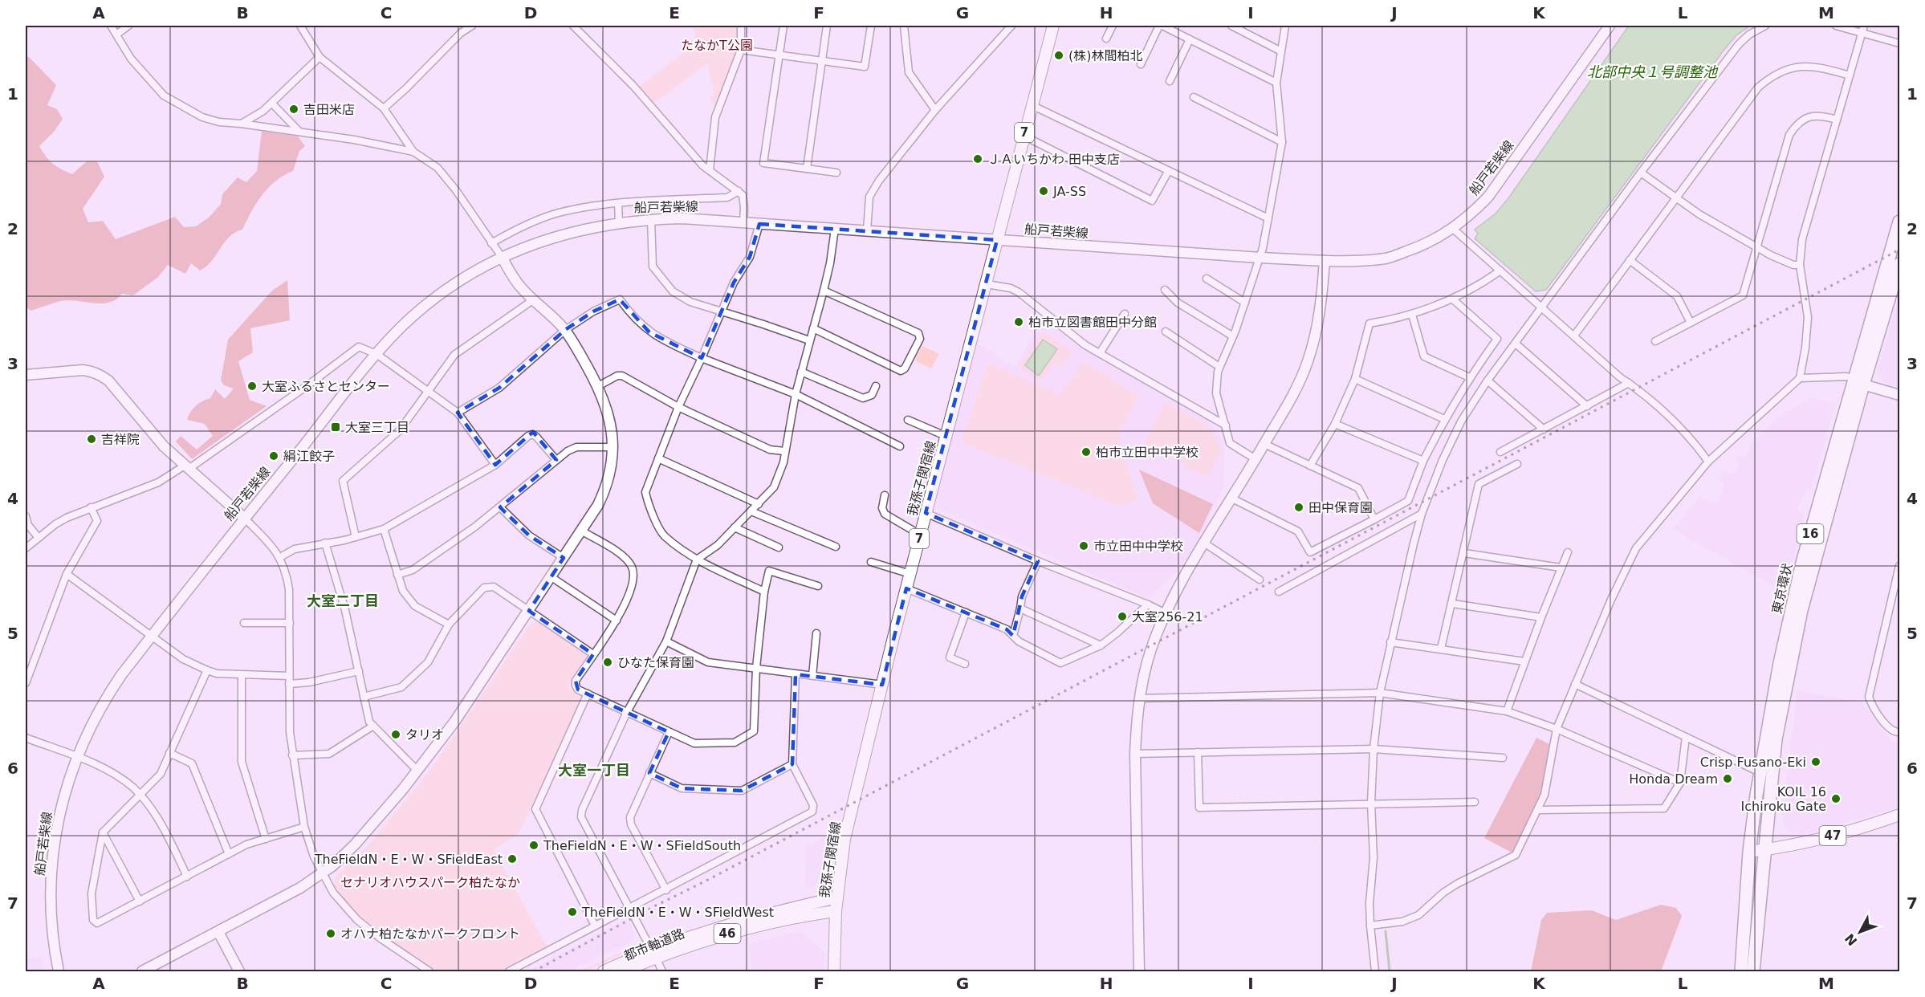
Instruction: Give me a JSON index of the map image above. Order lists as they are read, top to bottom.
{
  "streets": {
    "highway": ["16", "東京環状"],
    "main road": [
      "7",
      "我孫子関宿線",
      "47",
      "46",
      "都市軸道路"
    ],
    "street": ["船戸若柴線"]
  },
  "crossings": [
    ["船戸若柴線", "我孫子関宿線"],
    ["我孫子関宿線", "都市軸道路"],
    ["東京環状", "47"]
  ],
  "districts": ["大室二丁目", "大室一丁目"],
  "water": ["北部中央１号調整池"],
  "parks": ["たなかT公園", "セナリオハウスパーク柏たなか"],
  "places": {
    "other": [
      "(株)林間柏北",
      "吉田米店",
      "ＪＡいちかわ 田中支店",
      "JA-SS",
      "柏市立図書館田中分館",
      "大室ふるさとセンター",
      "吉祥院",
      "柏市立田中中学校",
      "絹江餃子",
      "田中保育園",
      "市立田中中学校",
      "大室256-21",
      "ひなた保育園",
      "タリオ",
      "Crisp Fusano-Eki",
      "Honda Dream",
      "KOIL 16 Ichiroku Gate",
      "TheFieldN・E・W・SFieldSouth",
      "TheFieldN・E・W・SFieldEast",
      "TheFieldN・E・W・SFieldWest",
      "オハナ柏たなかパークフロント"
    ],
    "transit": ["大室三丁目"]
  },
  "north": "bottom left",
  "grid": {
    "columns": [
      "A",
      "B",
      "C",
      "D",
      "E",
      "F",
      "G",
      "H",
      "I",
      "J",
      "K",
      "L",
      "M"
    ],
    "rows": [
      "1",
      "2",
      "3",
      "4",
      "5",
      "6",
      "7"
    ]
  }
}
